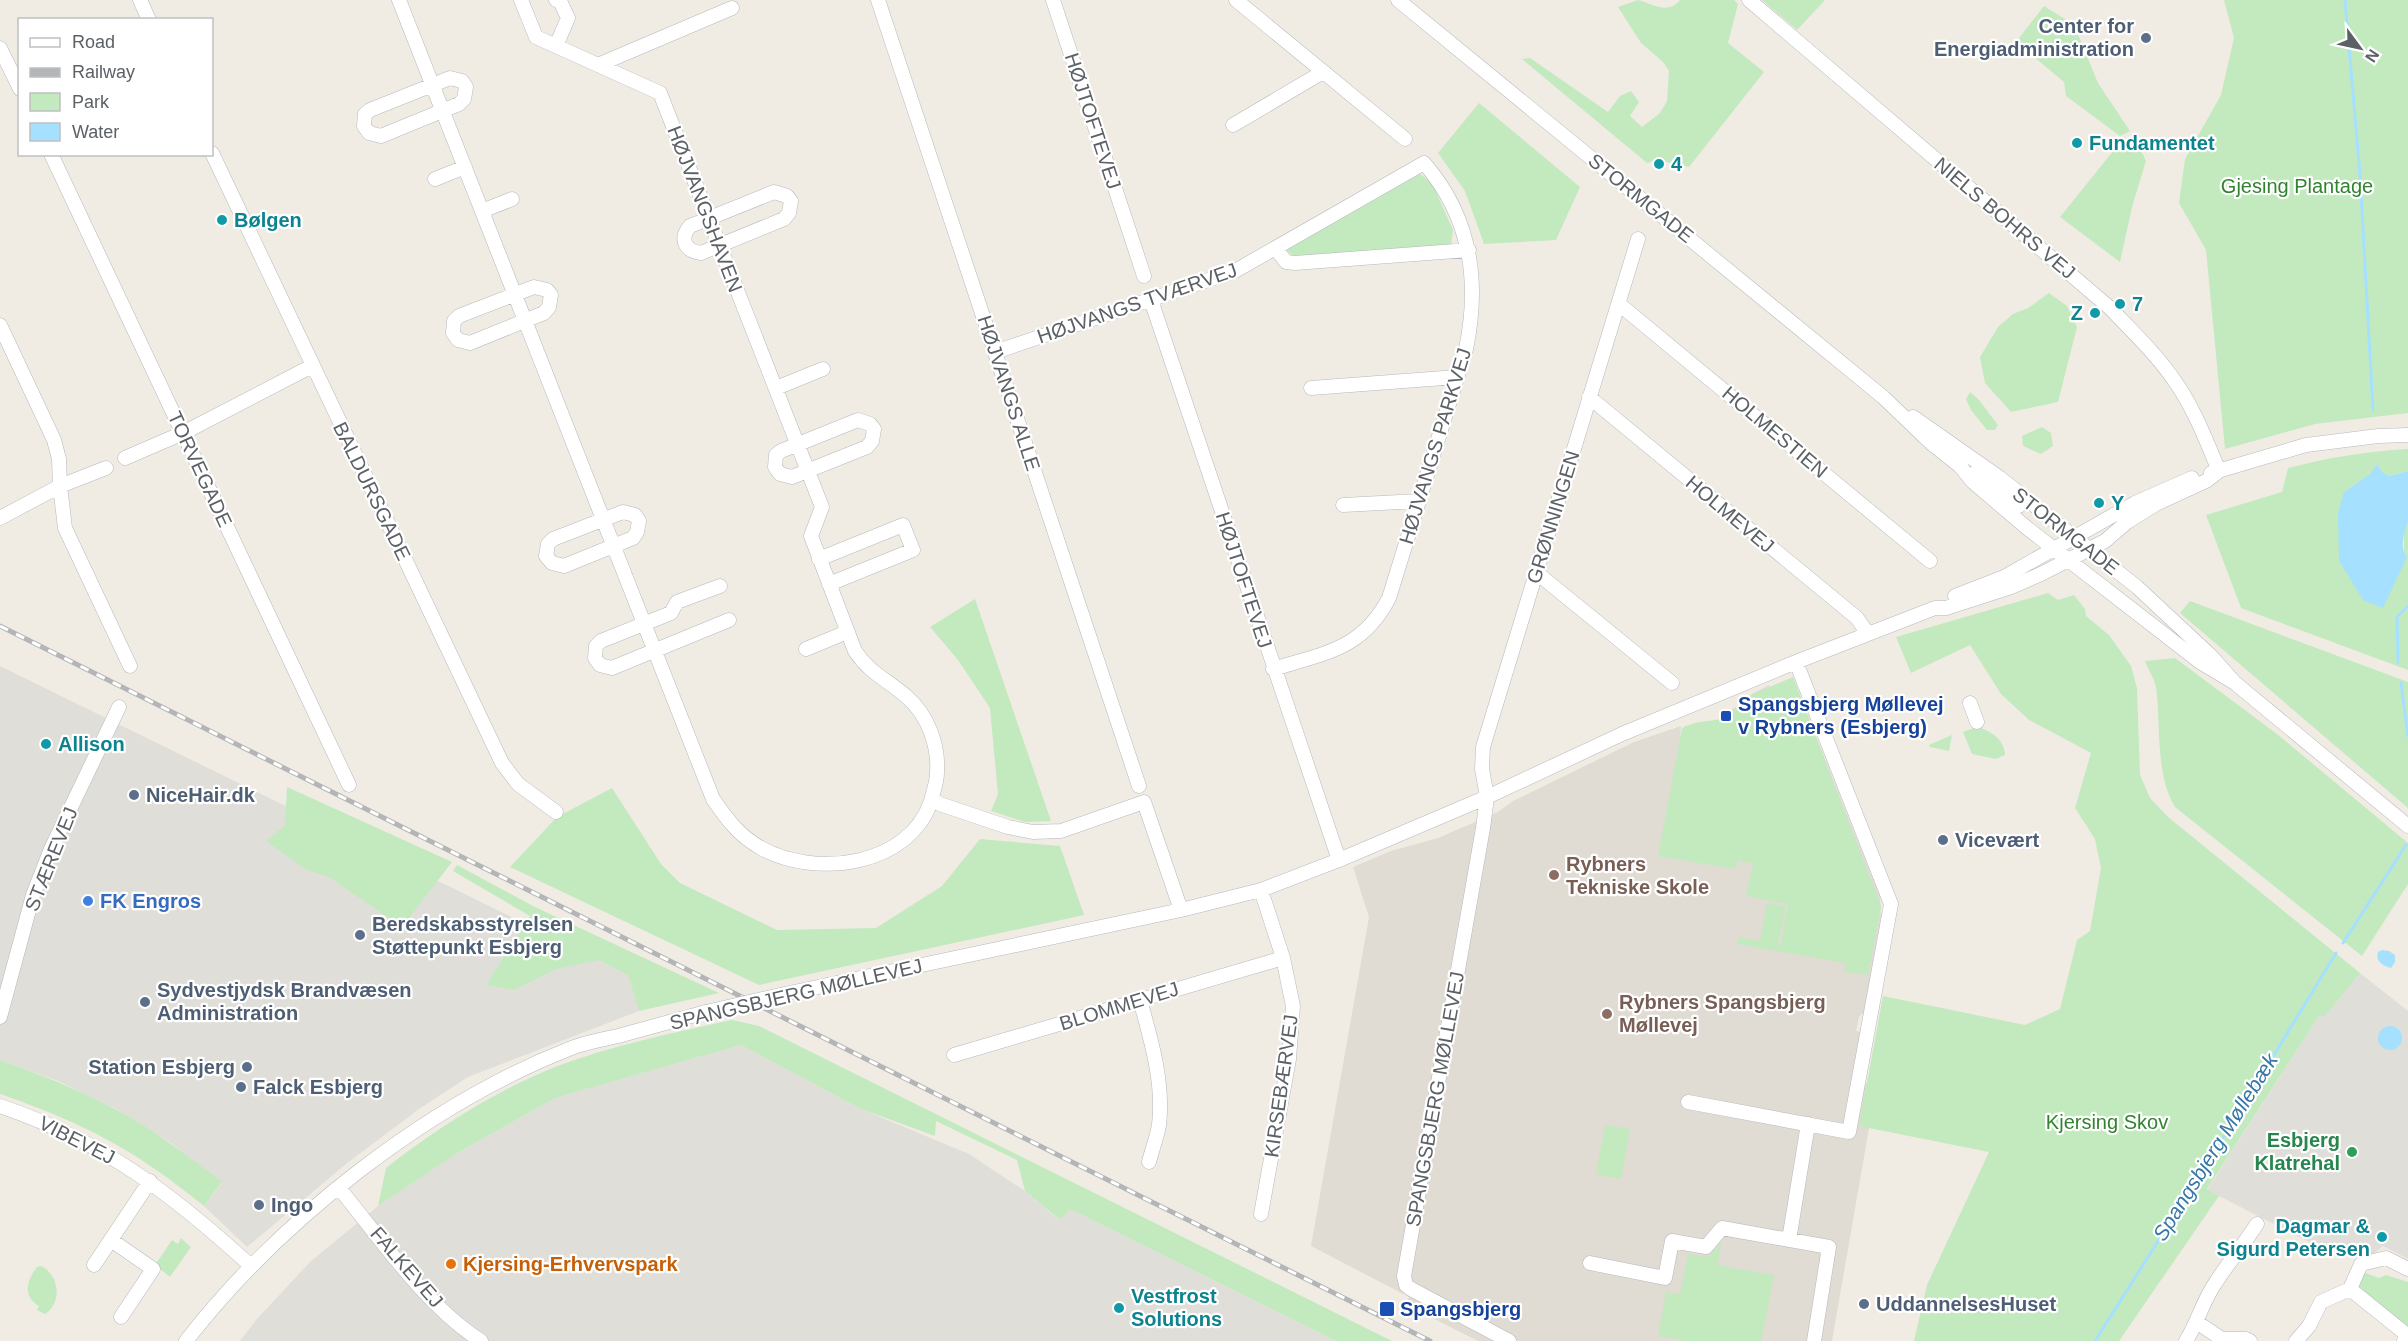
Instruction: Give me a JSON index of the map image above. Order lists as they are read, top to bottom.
{
  "streets": {
    "street": [
      "HØJTOFTEVEJ",
      "STORMGADE",
      "HØJVANGSHAVEN",
      "NIELS BOHRS VEJ",
      "HØJVANGS TVÆRVEJ",
      "HØJVANGS ALLE",
      "HOLMESTIEN",
      "HØJVANGS PARKVEJ",
      "TORVEGADE",
      "BALDURSGADE",
      "HOLMEVEJ",
      "GRØNNINGEN",
      "STÆREVEJ",
      "SPANGSBJERG MØLLEVEJ",
      "BLOMMEVEJ",
      "KIRSEBÆRVEJ",
      "VIBEVEJ",
      "FALKEVEJ"
    ]
  },
  "crossings": [
    ["HØJTOFTEVEJ", "HØJVANGS TVÆRVEJ"],
    ["HØJTOFTEVEJ", "HØJVANGS PARKVEJ"],
    ["HØJTOFTEVEJ", "SPANGSBJERG MØLLEVEJ"],
    ["STORMGADE", "SPANGSBJERG MØLLEVEJ"],
    ["NIELS BOHRS VEJ", "SPANGSBJERG MØLLEVEJ"],
    ["HØJVANGS TVÆRVEJ", "HØJVANGS ALLE"],
    ["HØJVANGS TVÆRVEJ", "HØJVANGS PARKVEJ"],
    ["HOLMESTIEN", "GRØNNINGEN"],
    ["HOLMEVEJ", "GRØNNINGEN"],
    ["HOLMEVEJ", "SPANGSBJERG MØLLEVEJ"],
    ["GRØNNINGEN", "SPANGSBJERG MØLLEVEJ"],
    ["SPANGSBJERG MØLLEVEJ", "KIRSEBÆRVEJ"],
    ["SPANGSBJERG MØLLEVEJ", "VIBEVEJ"],
    ["SPANGSBJERG MØLLEVEJ", "FALKEVEJ"],
    ["BLOMMEVEJ", "KIRSEBÆRVEJ"]
  ],
  "water": ["Spangsbjerg Møllebæk"],
  "parks": ["Gjesing Plantage", "Kjersing Skov"],
  "places": {
    "other": [
      "Center for Energiadministration",
      "Fundamentet",
      "4",
      "Bølgen",
      "7",
      "Z",
      "Y",
      "Allison",
      "NiceHair.dk",
      "Vicevært",
      "Rybners Tekniske Skole",
      "FK Engros",
      "Beredskabsstyrelsen Støttepunkt Esbjerg",
      "Sydvestjydsk Brandvæsen Administration",
      "Rybners Spangsbjerg Møllevej",
      "Station Esbjerg",
      "Falck Esbjerg",
      "Esbjerg Klatrehal",
      "Ingo",
      "Dagmar & Sigurd Petersen",
      "Kjersing-Erhvervspark",
      "UddannelsesHuset",
      "Vestfrost Solutions"
    ],
    "transit": ["Spangsbjerg Møllevej v Rybners (Esbjerg)", "Spangsbjerg"]
  },
  "legend": [
    "Road",
    "Railway",
    "Park",
    "Water"
  ],
  "north": "bottom right"
}
